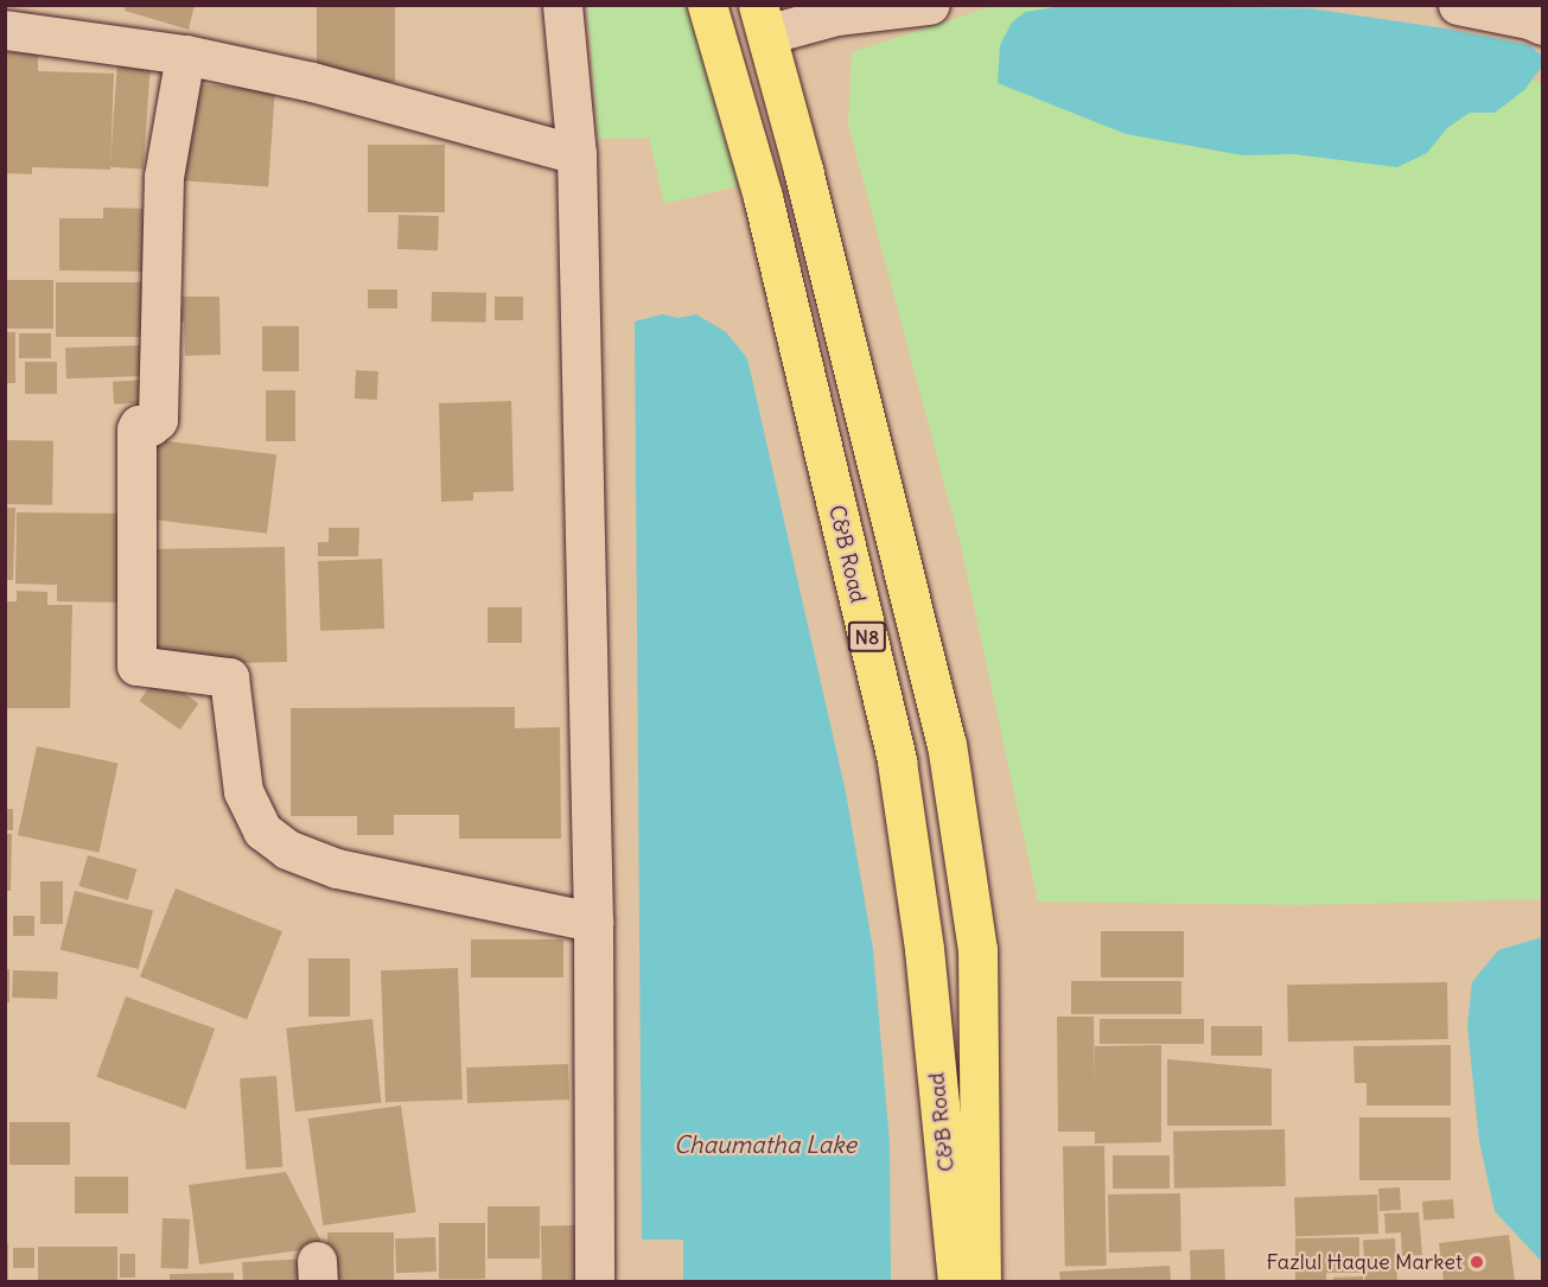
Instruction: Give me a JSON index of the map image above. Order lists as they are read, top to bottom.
{
  "streets": {
    "highway": ["C&B Road", "N8"]
  },
  "water": ["Chaumatha Lake"],
  "places": ["Fazlul Haque Market"]
}
